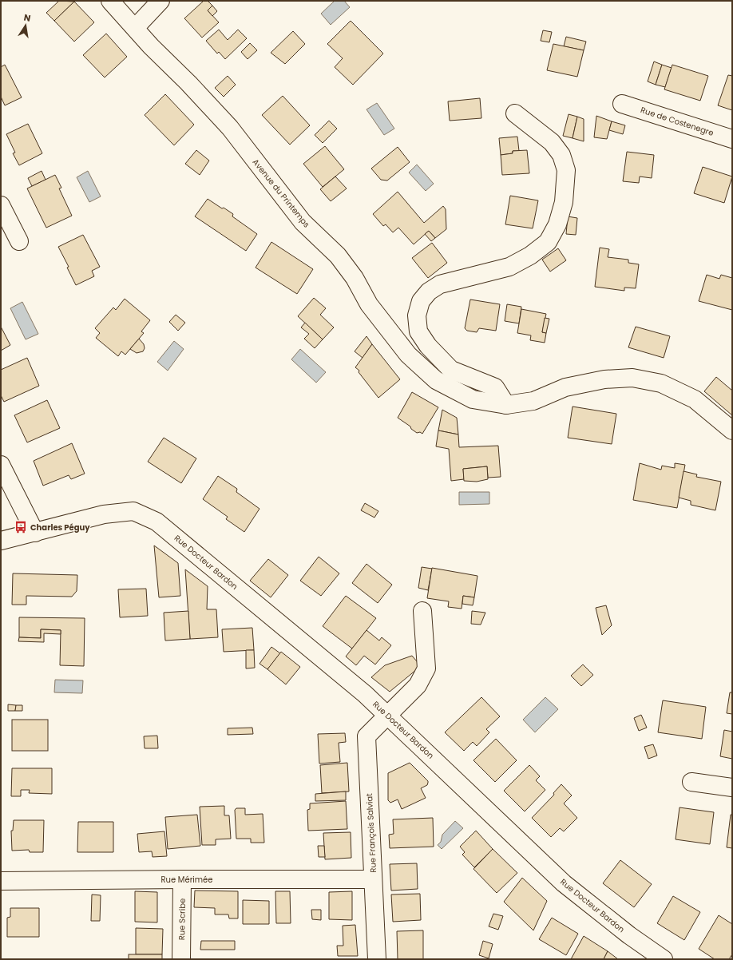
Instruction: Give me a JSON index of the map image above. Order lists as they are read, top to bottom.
{
  "streets": {
    "street": [
      "Rue de Costenegre",
      "Avenue du Printemps",
      "Rue Docteur Bardon",
      "Rue François Salviat",
      "Rue Mérimée",
      "Rue Scribe"
    ]
  },
  "crossings": [
    ["Rue Docteur Bardon", "Rue François Salviat"],
    ["Rue François Salviat", "Rue Mérimée"],
    ["Rue Mérimée", "Rue Scribe"]
  ],
  "places": {
    "bus stop": ["Charles Péguy"]
  },
  "north": "top"
}
